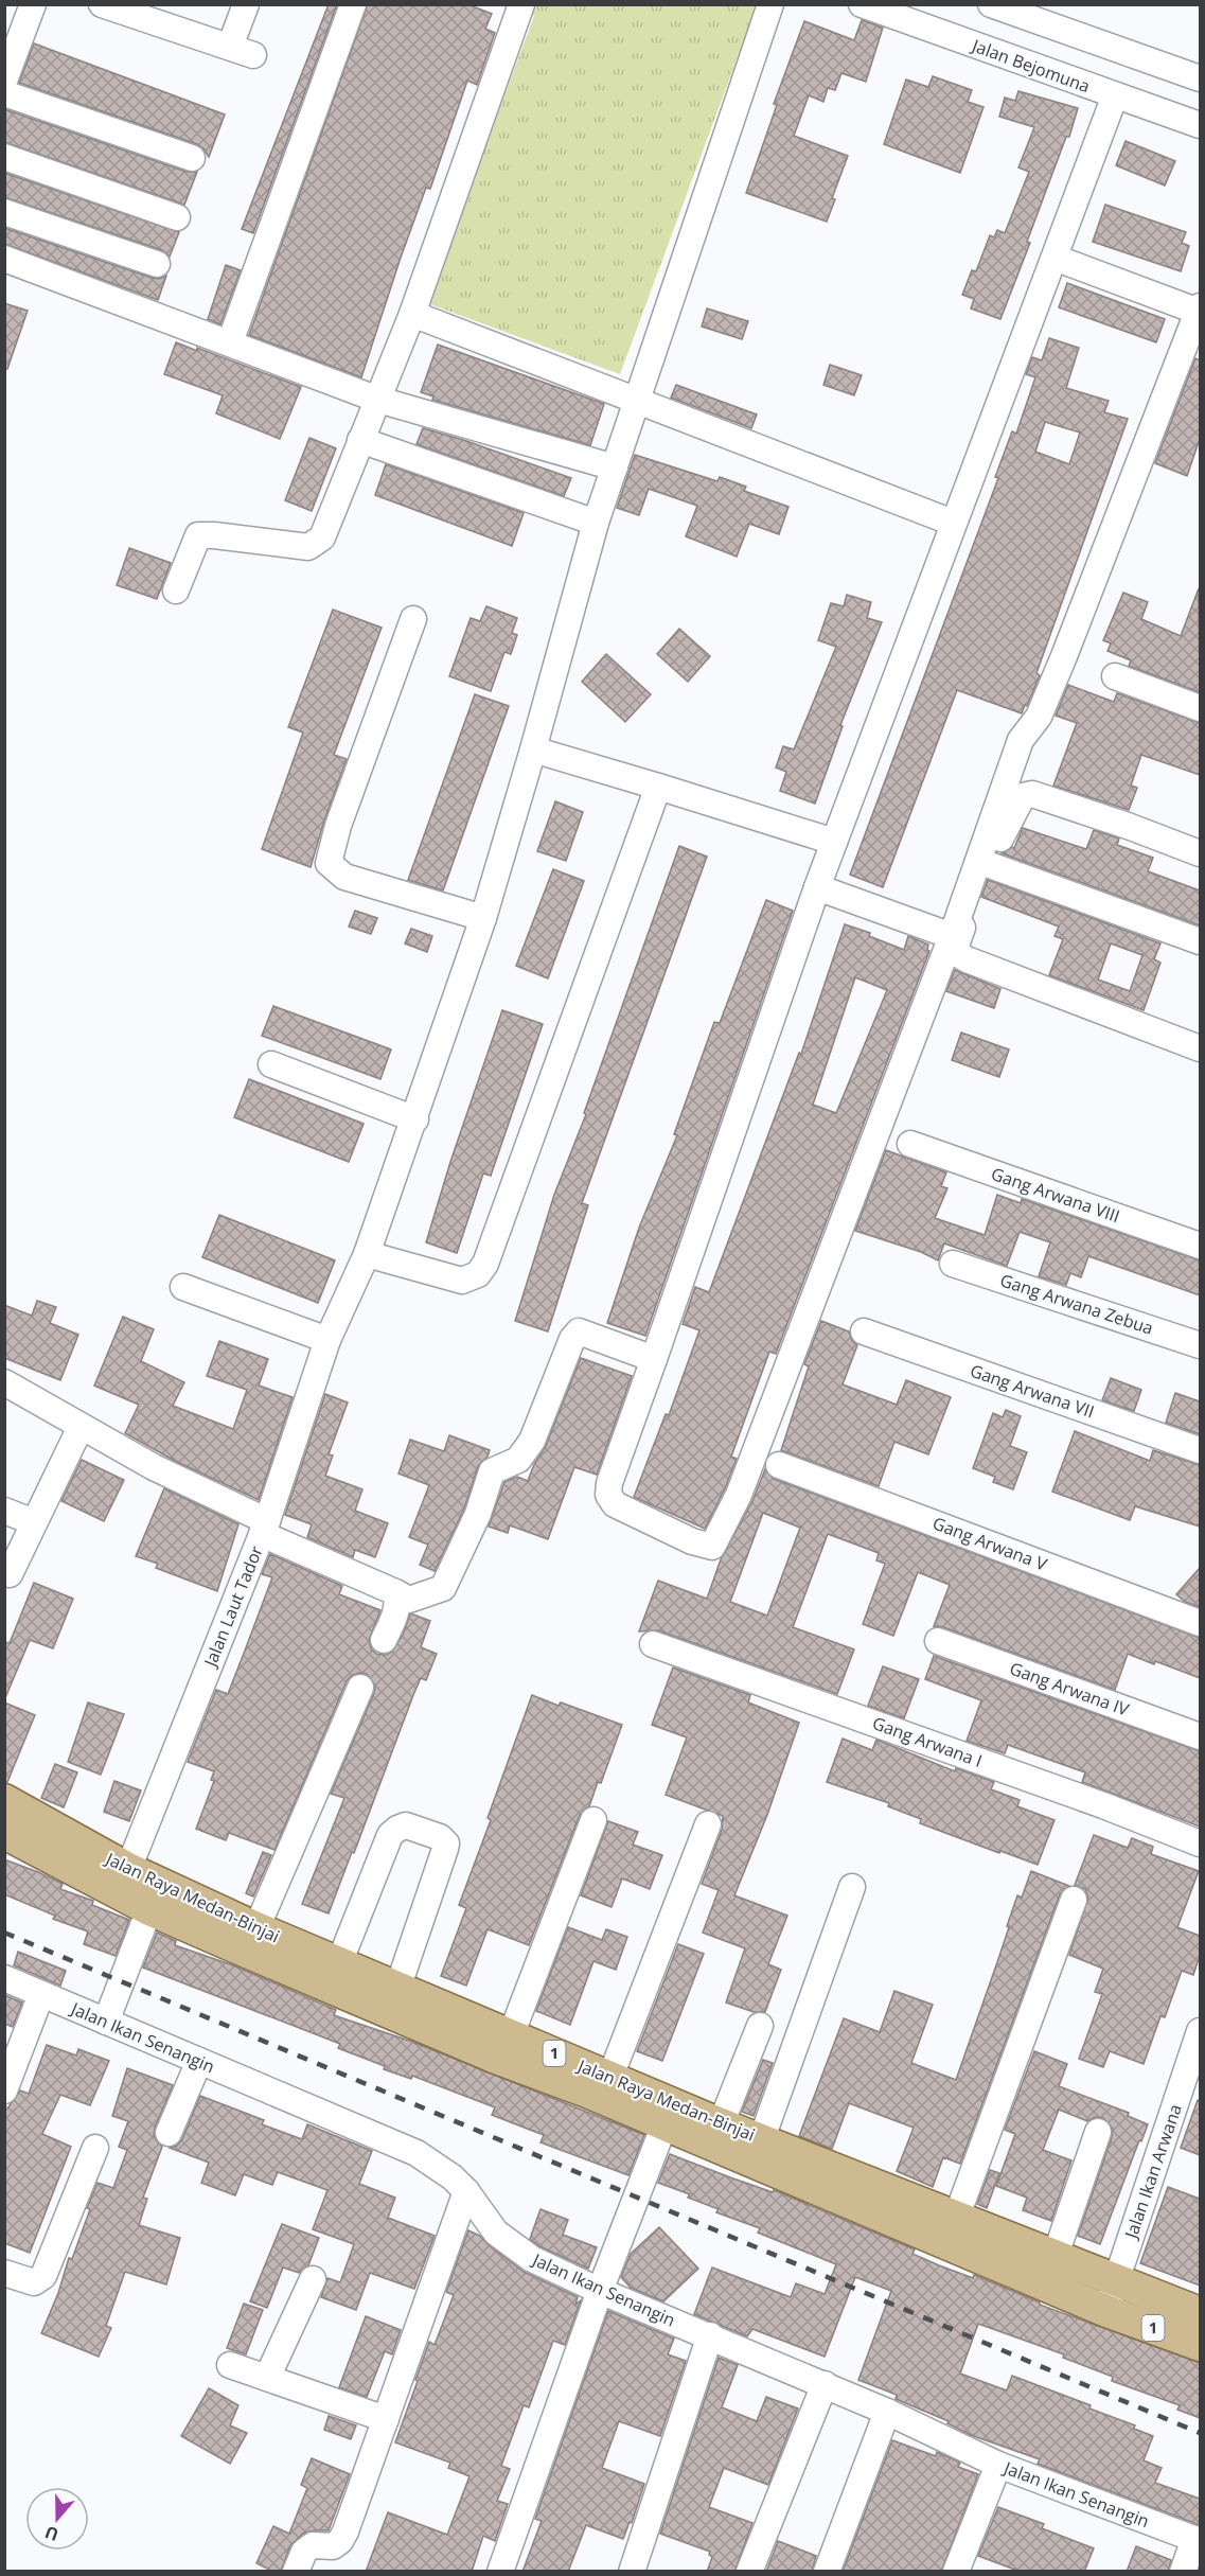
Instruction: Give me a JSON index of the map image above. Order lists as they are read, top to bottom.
{
  "streets": {
    "main road": ["Jalan Raya Medan-Binjai", "1"],
    "street": [
      "Jalan Bejomuna",
      "Gang Arwana VIII",
      "Gang Arwana Zebua",
      "Gang Arwana VII",
      "Gang Arwana V",
      "Jalan Laut Tador",
      "Gang Arwana IV",
      "Gang Arwana I",
      "Jalan Ikan Senangin",
      "Jalan Ikan Arwana"
    ]
  },
  "crossings": [
    ["Jalan Laut Tador", "Jalan Raya Medan-Binjai"],
    ["Jalan Raya Medan-Binjai", "Jalan Ikan Arwana"]
  ],
  "north": "bottom"
}
